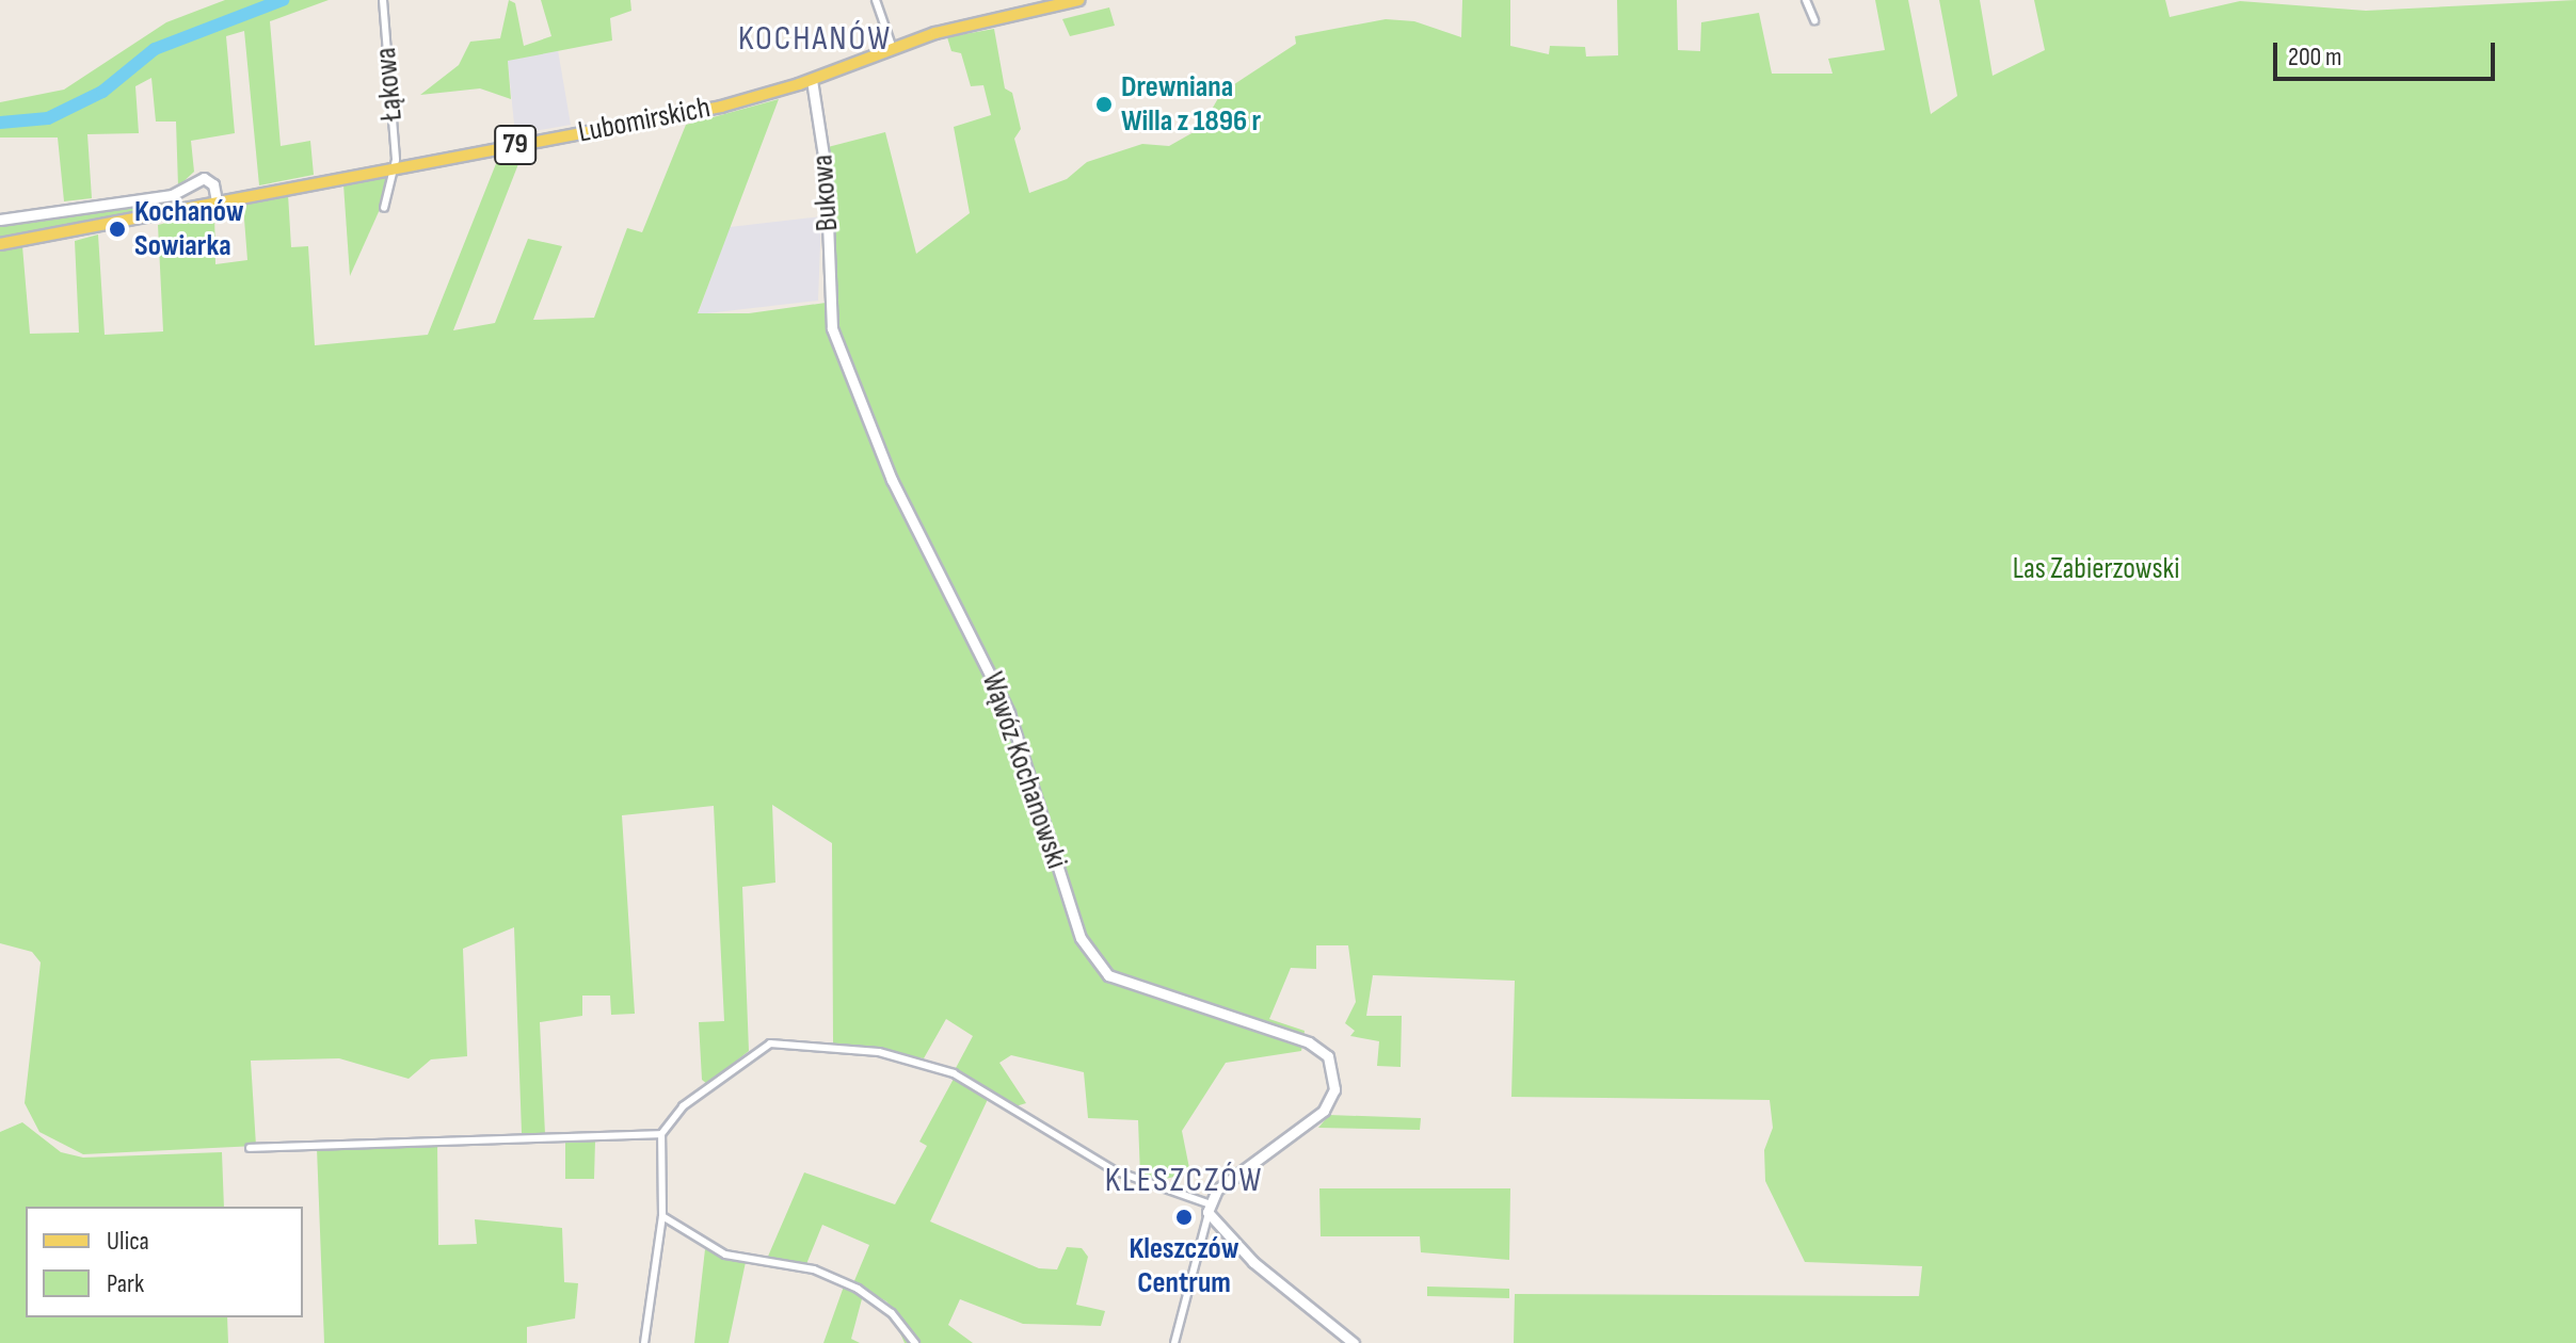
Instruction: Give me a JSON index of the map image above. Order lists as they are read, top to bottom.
{
  "streets": {
    "main road": ["Lubomirskich", "79"],
    "street": ["Łąkowa", "Bukowa", "Wąwóz Kochanowski"]
  },
  "crossings": [
    ["Łąkowa", "Lubomirskich"],
    ["Lubomirskich", "Bukowa"],
    ["Bukowa", "Wąwóz Kochanowski"]
  ],
  "districts": ["KOCHANÓW", "KLESZCZÓW"],
  "parks": ["Las Zabierzowski"],
  "places": ["Drewniana Willa z 1896 r", "Kochanów Sowiarka", "Kleszczów Centrum"],
  "legend": ["Ulica", "Park"],
  "scale_bar": "200 m"
}
